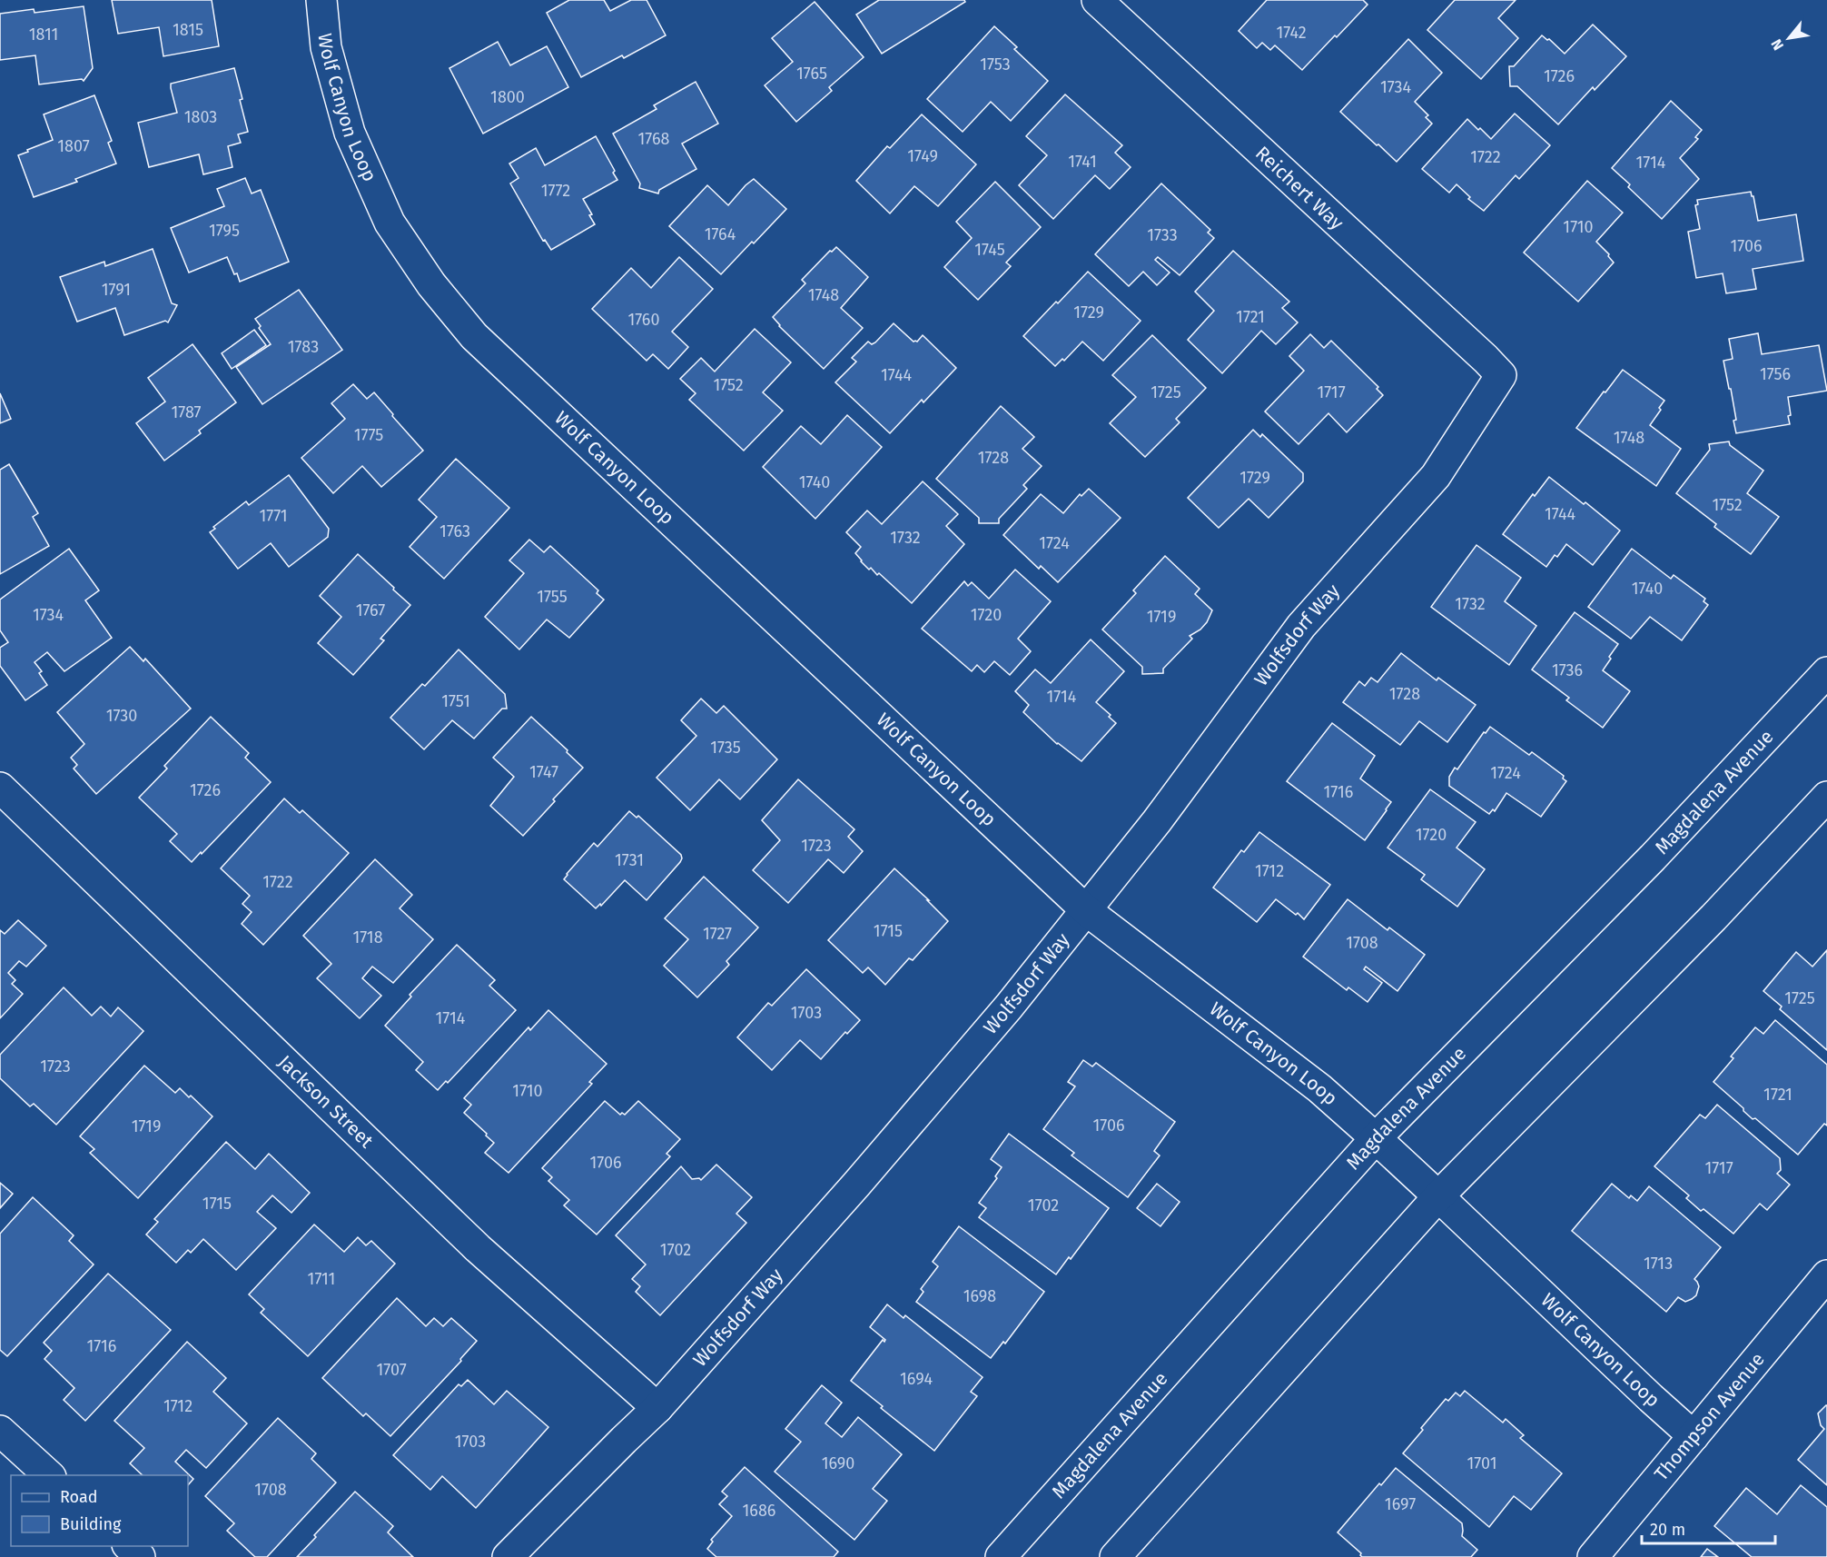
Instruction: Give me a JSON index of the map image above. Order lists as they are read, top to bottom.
{
  "streets": {
    "street": [
      "Wolf Canyon Loop",
      "Reichert Way",
      "Wolfsdorf Way",
      "Magdalena Avenue",
      "Jackson Street",
      "Thompson Avenue"
    ]
  },
  "crossings": [
    ["Wolf Canyon Loop", "Wolfsdorf Way"],
    ["Wolf Canyon Loop", "Magdalena Avenue"],
    ["Wolf Canyon Loop", "Thompson Avenue"],
    ["Reichert Way", "Wolfsdorf Way"],
    ["Wolfsdorf Way", "Jackson Street"]
  ],
  "house_numbers": [
    "1815",
    "1742",
    "1811",
    "1753",
    "1765",
    "1726",
    "1734",
    "1800",
    "1803",
    "1768",
    "1807",
    "1749",
    "1722",
    "1741",
    "1714",
    "1772",
    "1710",
    "1795",
    "1764",
    "1733",
    "1706",
    "1745",
    "1791",
    "1748",
    "1729",
    "1721",
    "1760",
    "1783",
    "1756",
    "1744",
    "1752",
    "1725",
    "1717",
    "1787",
    "1775",
    "1748",
    "1728",
    "1729",
    "1740",
    "1752",
    "1744",
    "1771",
    "1763",
    "1732",
    "1724",
    "1740",
    "1755",
    "1732",
    "1767",
    "1734",
    "1720",
    "1719",
    "1736",
    "1728",
    "1714",
    "1751",
    "1730",
    "1735",
    "1747",
    "1724",
    "1726",
    "1716",
    "1720",
    "1723",
    "1731",
    "1712",
    "1722",
    "1715",
    "1727",
    "1718",
    "1708",
    "1725",
    "1703",
    "1714",
    "1723",
    "1710",
    "1721",
    "1706",
    "1719",
    "1706",
    "1717",
    "1715",
    "1702",
    "1702",
    "1713",
    "1711",
    "1698",
    "1716",
    "1707",
    "1694",
    "1712",
    "1703",
    "1690",
    "1701",
    "1708",
    "1697",
    "1686"
  ],
  "legend": ["Road", "Building"],
  "scale_bar": "20 m",
  "north": "bottom left"
}
